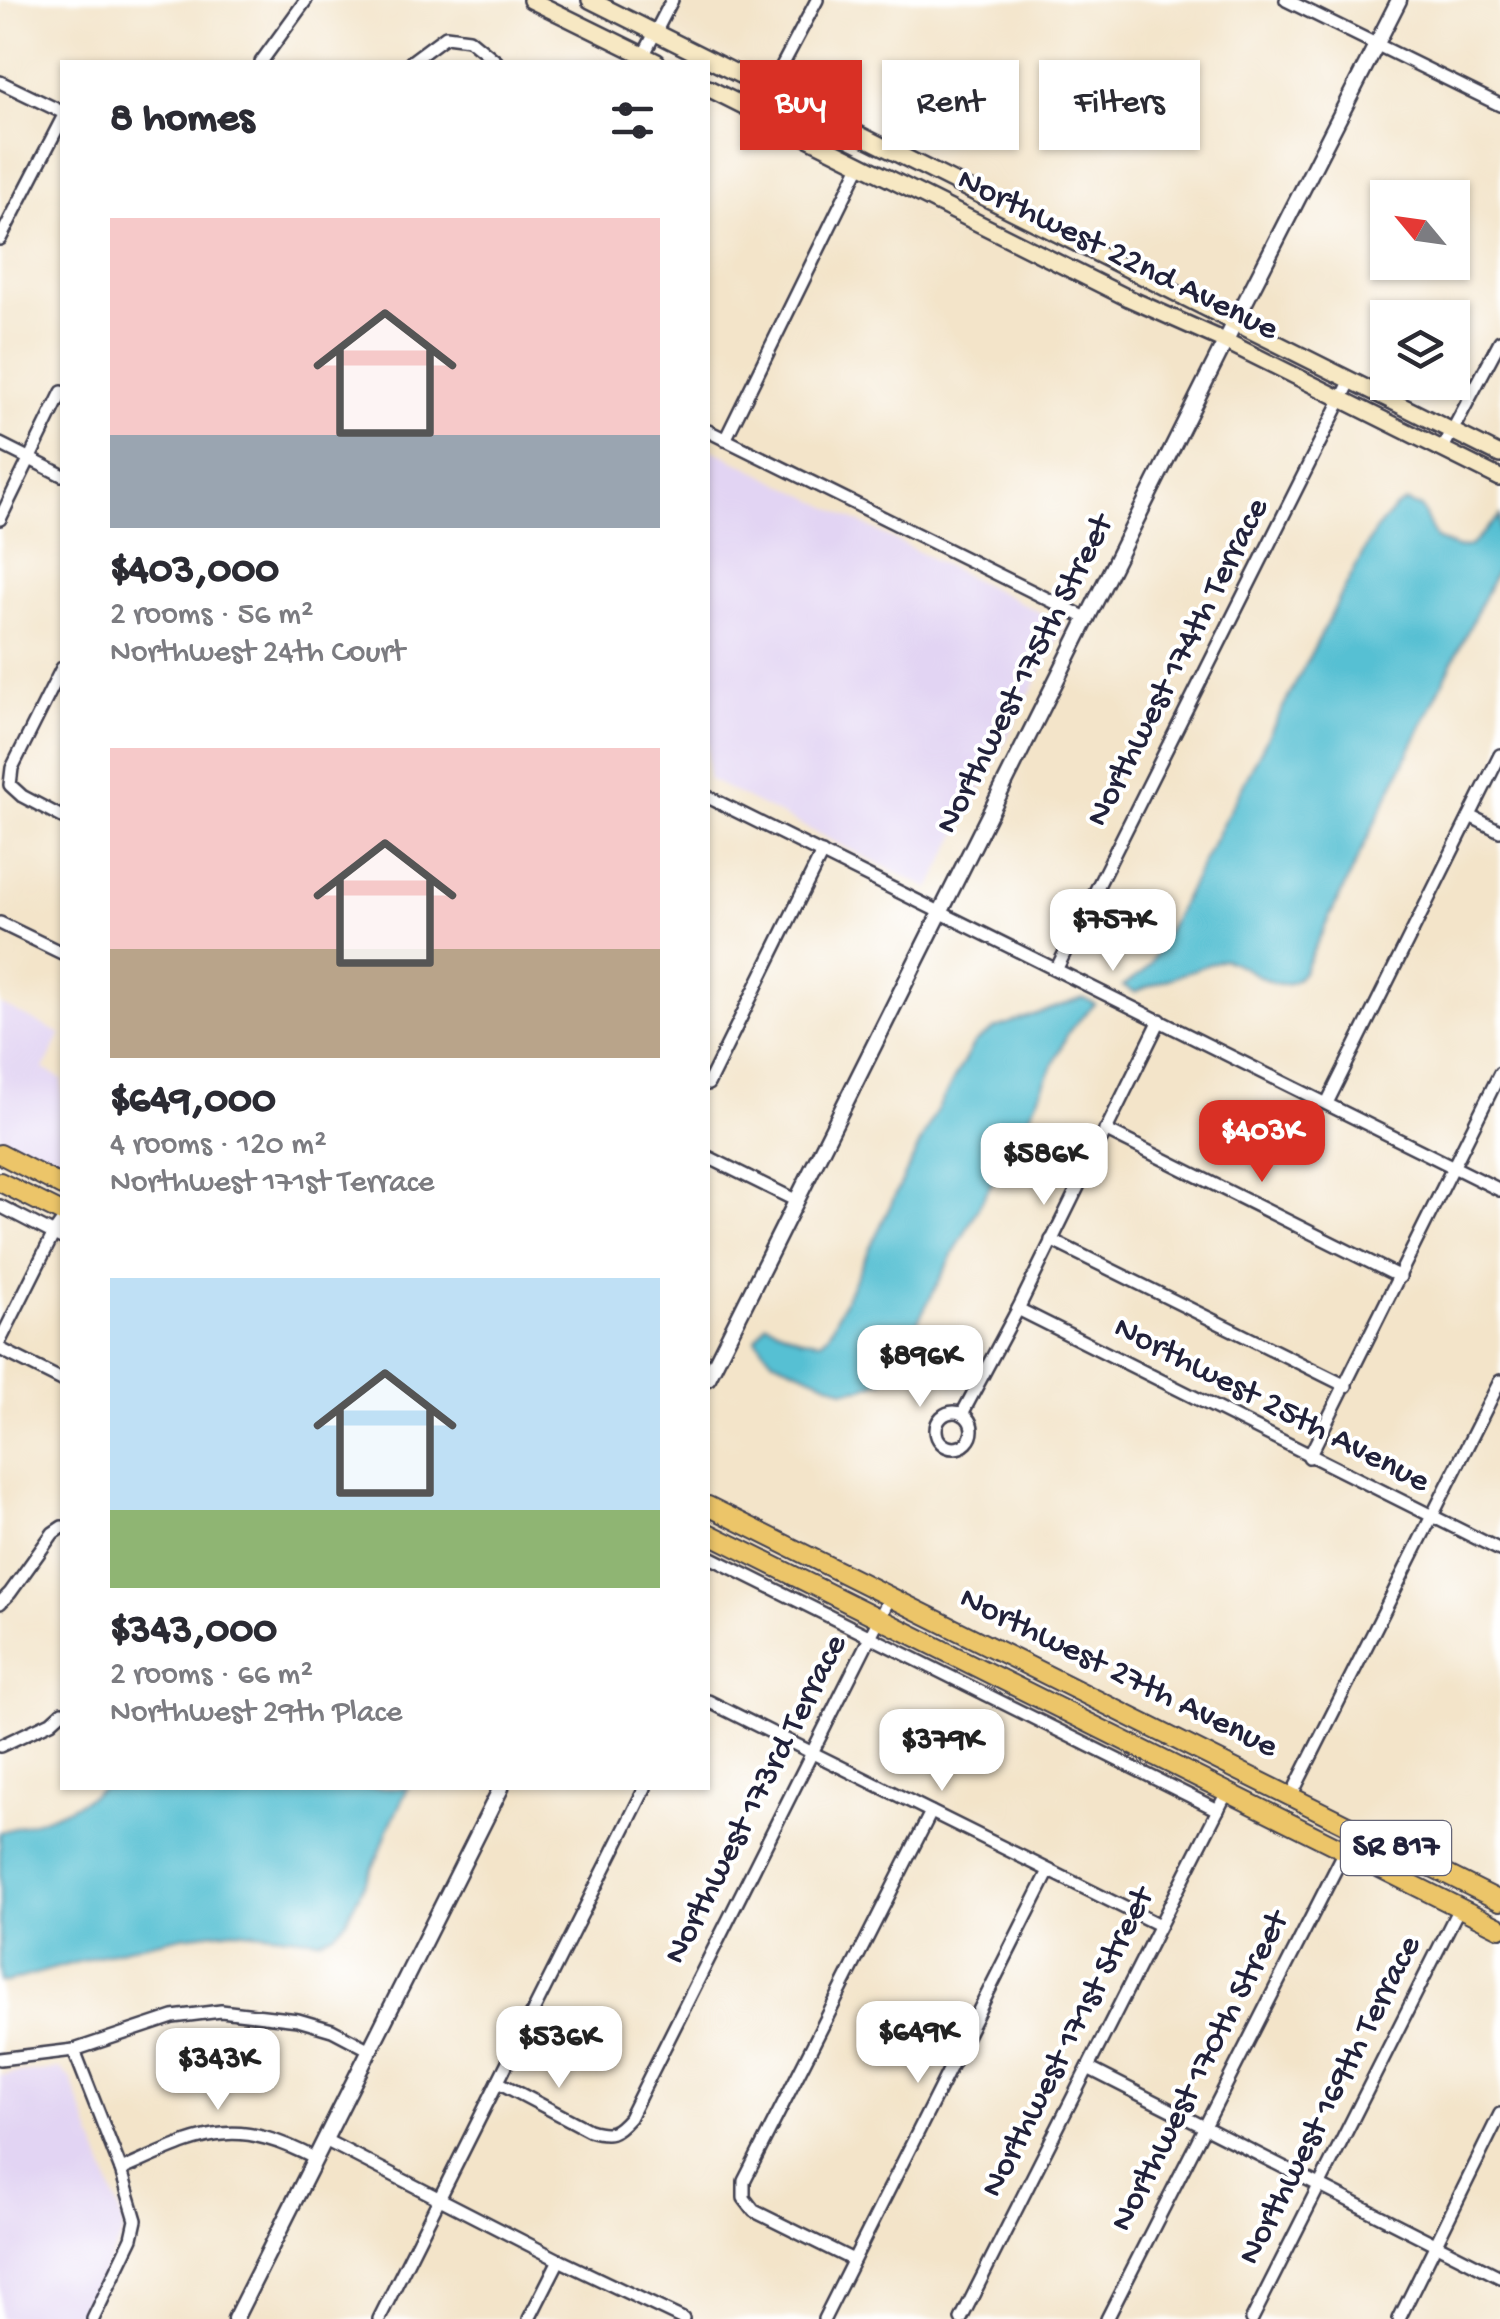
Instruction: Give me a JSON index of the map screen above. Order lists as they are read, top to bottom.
{
  "streets": {
    "main road": ["Northwest 22nd Avenue", "Northwest 27th Avenue", "SR 817"],
    "street": [
      "Northwest 174th Terrace",
      "Northwest 175th Street",
      "Northwest 25th Avenue",
      "Northwest 173rd Terrace",
      "Northwest 171st Street",
      "Northwest 170th Street",
      "Northwest 169th Terrace"
    ]
  },
  "crossings": [
    ["Northwest 22nd Avenue", "Northwest 174th Terrace"],
    ["Northwest 22nd Avenue", "Northwest 175th Street"],
    ["Northwest 27th Avenue", "Northwest 173rd Terrace"],
    ["Northwest 27th Avenue", "Northwest 171st Street"],
    ["Northwest 27th Avenue", "Northwest 170th Street"],
    ["Northwest 27th Avenue", "Northwest 169th Terrace"]
  ],
  "north": "top left",
  "page": {
    "chip": ["Buy", "Rent", "Filters"],
    "heading": "8 homes",
    "list": [
      {
        "name": "$403,000",
        "note": "2 rooms · 56 m² · Northwest 24th Court"
      },
      {
        "name": "$649,000",
        "note": "4 rooms · 120 m² · Northwest 171st Terrace"
      },
      {
        "name": "$343,000",
        "note": "2 rooms · 66 m² · Northwest 29th Place"
      }
    ],
    "price": [
      "$757K",
      "$403K",
      "$586K",
      "$896K",
      "$379K",
      "$649K",
      "$536K",
      "$343K"
    ]
  }
}
